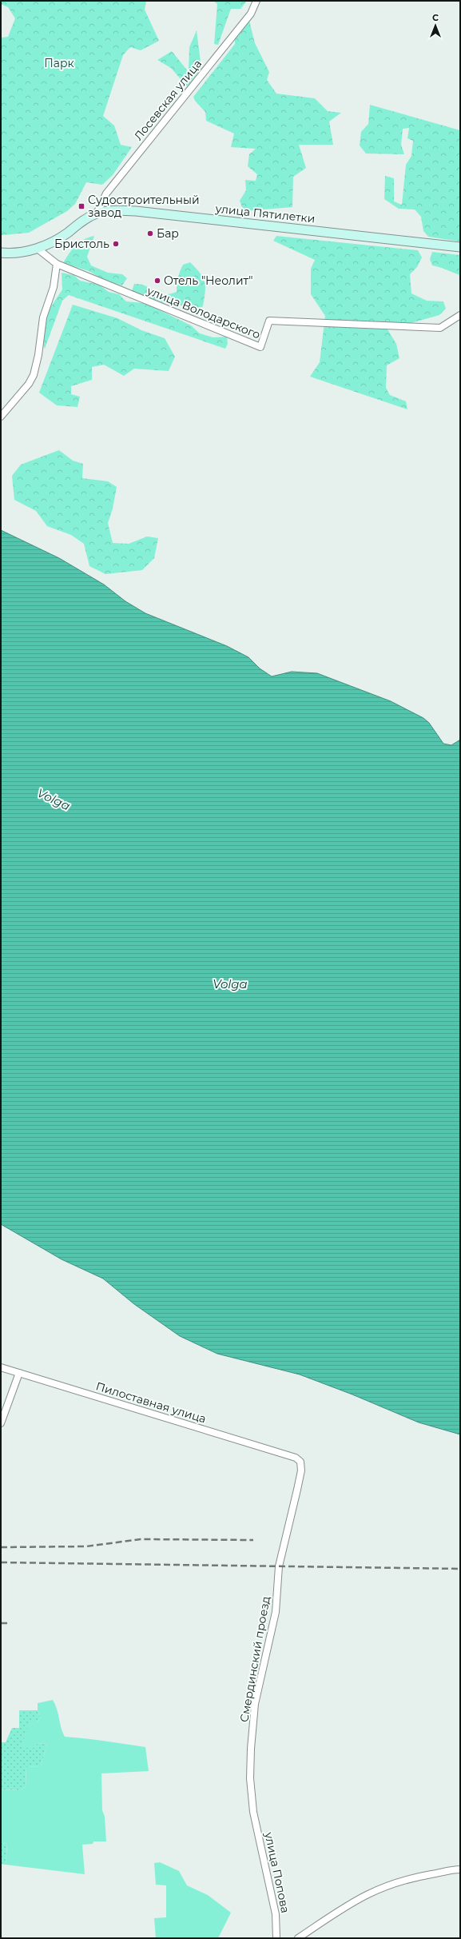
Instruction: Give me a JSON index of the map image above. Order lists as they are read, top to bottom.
{
  "streets": {
    "main road": ["улица Пятилетки"],
    "street": [
      "Лосевская улица",
      "улица Володарского",
      "Пилоставная улица",
      "Смердинский проезд",
      "улица Попова"
    ]
  },
  "crossings": [
    ["Лосевская улица", "улица Пятилетки"],
    ["Пилоставная улица", "Смердинский проезд"],
    ["Смердинский проезд", "улица Попова"]
  ],
  "water": ["Volga"],
  "parks": ["Парк"],
  "places": {
    "transit": ["Судостроительный завод"],
    "other": ["Бар", "Бристоль", "Отель \"Неолит\""]
  },
  "north": "top"
}
